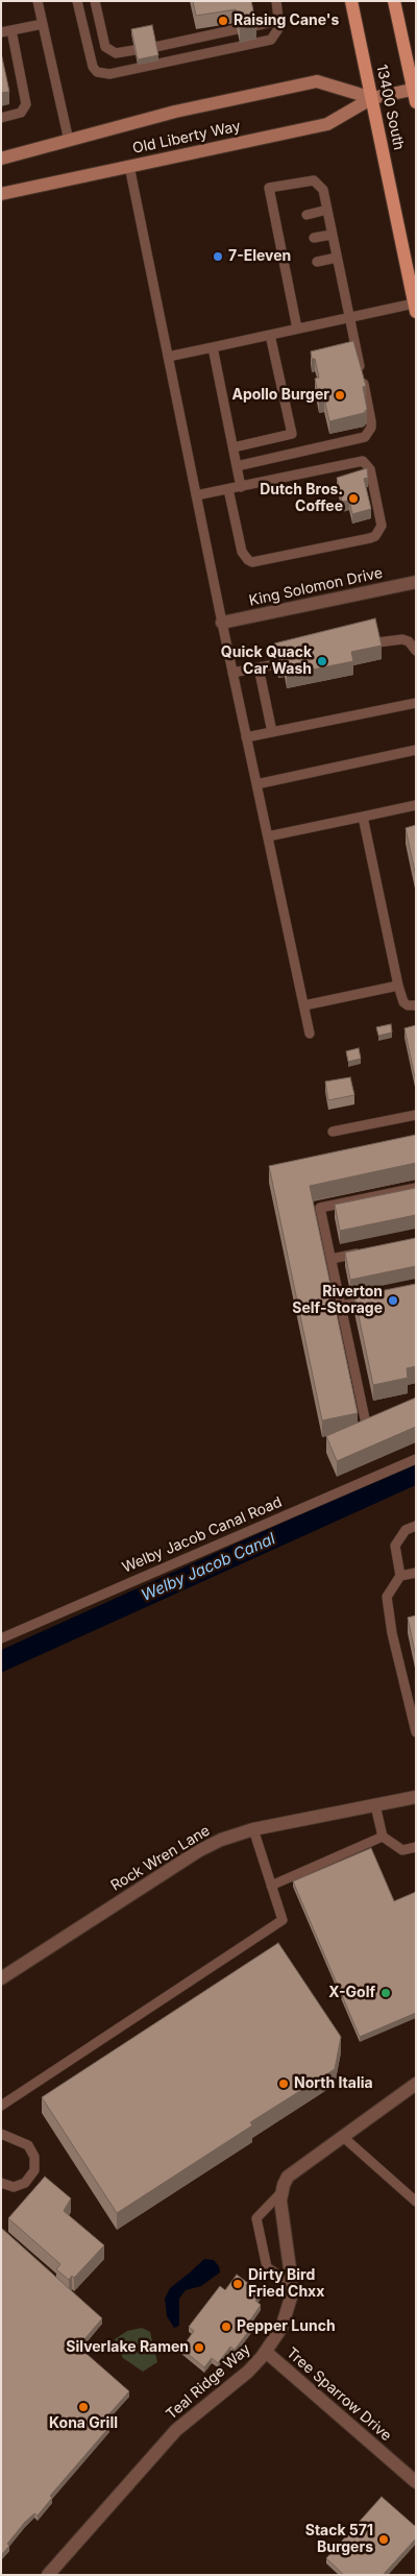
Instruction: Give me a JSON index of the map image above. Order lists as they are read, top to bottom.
{
  "streets": {
    "main road": ["13400 South"],
    "street": [
      "Old Liberty Way",
      "King Solomon Drive",
      "Rock Wren Lane",
      "Teal Ridge Way",
      "Tree Sparrow Drive"
    ],
    "lane": ["Welby Jacob Canal Road"]
  },
  "crossings": [
    ["13400 South", "Old Liberty Way"],
    ["Teal Ridge Way", "Tree Sparrow Drive"]
  ],
  "water": ["Welby Jacob Canal"],
  "places": [
    "Raising Cane's",
    "7-Eleven",
    "Apollo Burger",
    "Dutch Bros. Coffee",
    "Quick Quack Car Wash",
    "Riverton Self-Storage",
    "X-Golf",
    "North Italia",
    "Dirty Bird Fried Chxx",
    "Pepper Lunch",
    "Silverlake Ramen",
    "Kona Grill",
    "Stack 571 Burgers"
  ]
}
